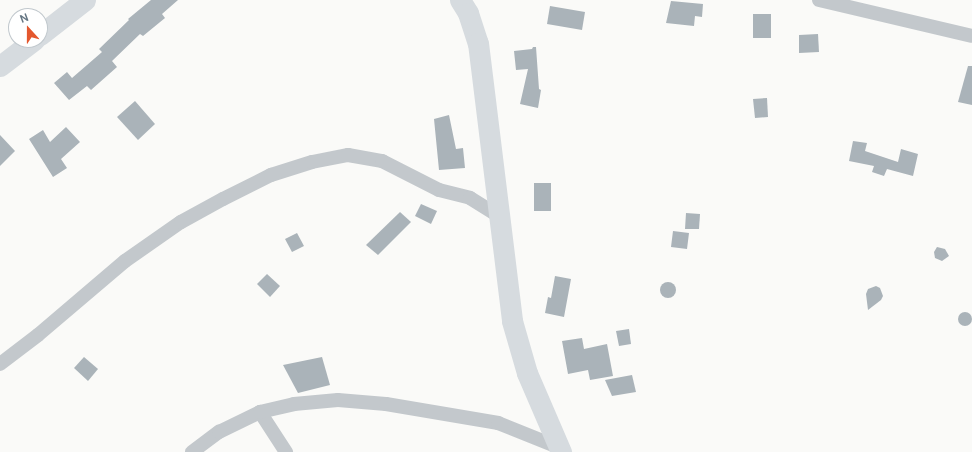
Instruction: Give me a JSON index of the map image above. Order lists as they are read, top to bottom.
{
  "north": "top"
}
